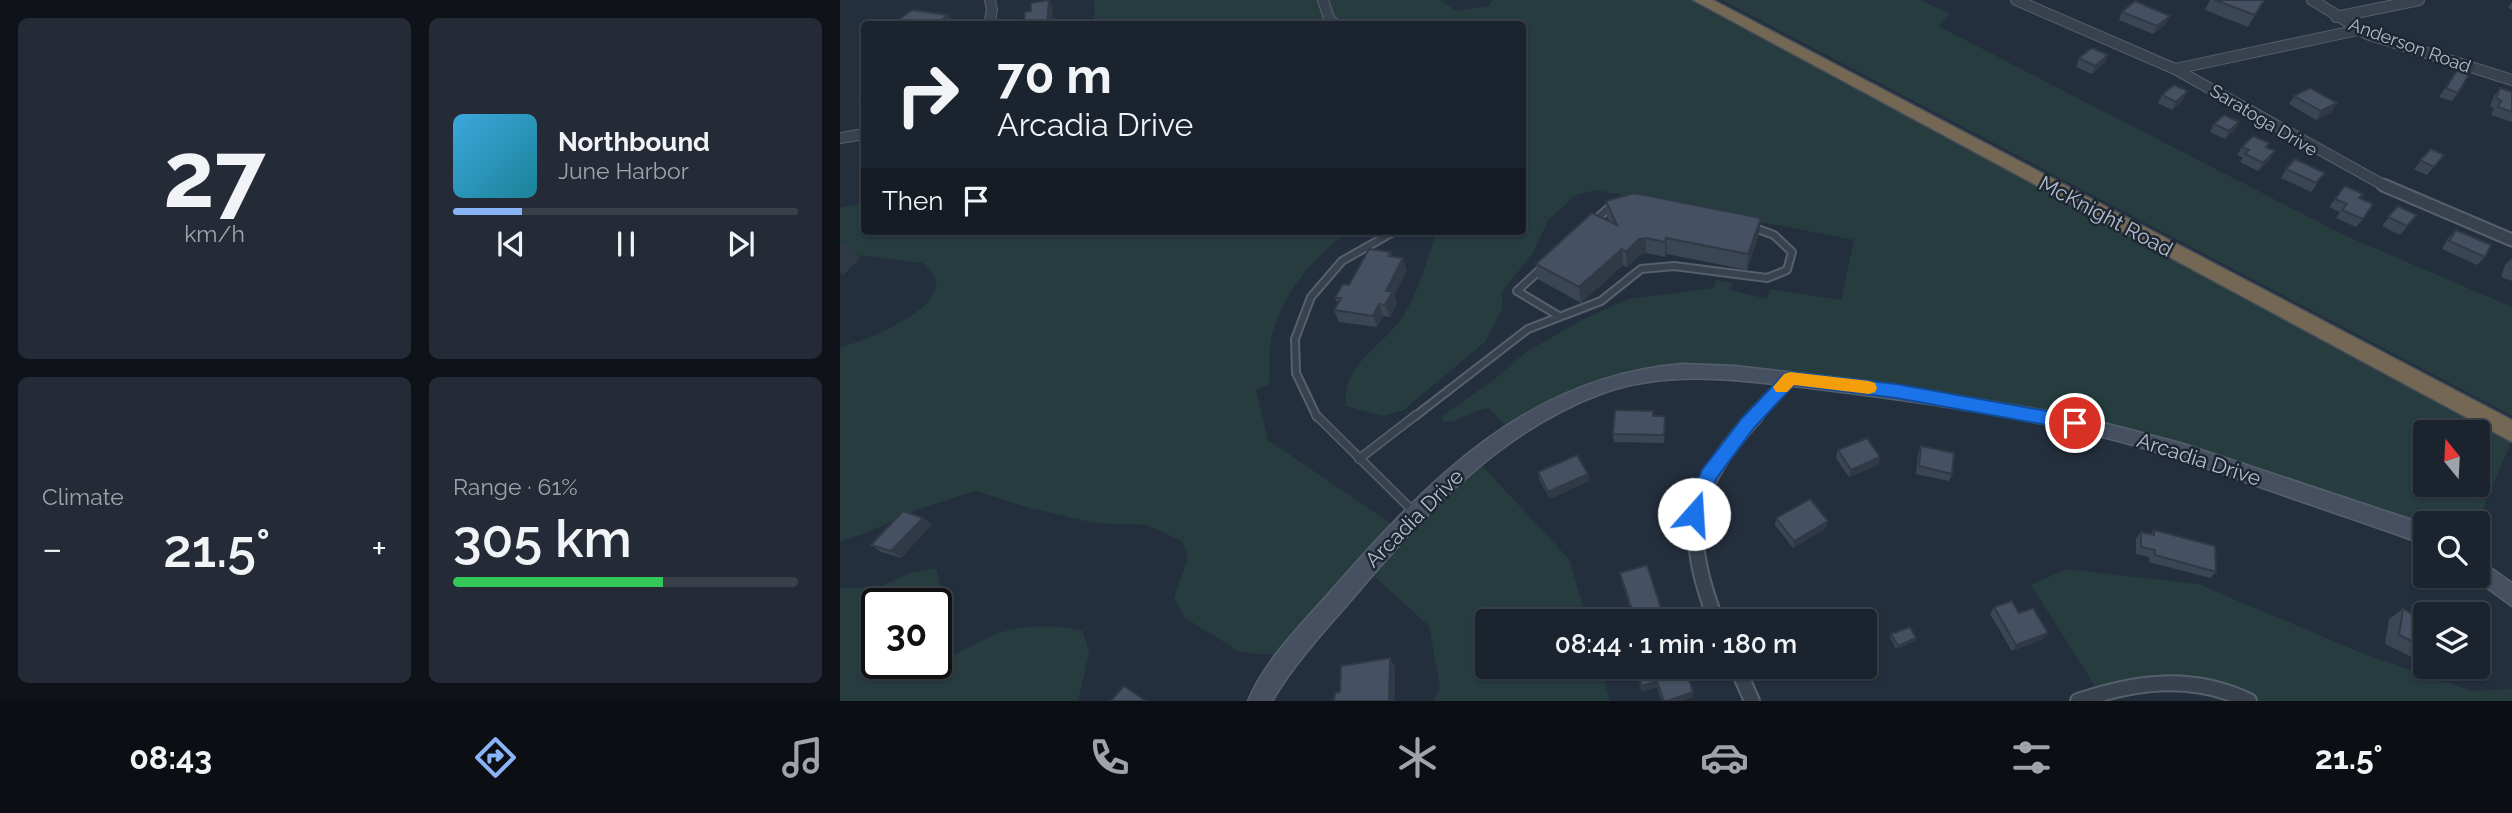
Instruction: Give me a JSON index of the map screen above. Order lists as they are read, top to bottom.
{
  "streets": {
    "highway": ["McKnight Road"],
    "street": ["Anderson Road", "Saratoga Drive", "Arcadia Drive"]
  },
  "north": "top",
  "page": {
    "tile": [
      ["27", "km/h"],
      "Climate",
      ["Range · 61%", "305 km"]
    ],
    "turn": ["70 m", "Arcadia Drive"],
    "song": ["Northbound", "June Harbor"],
    "then": "Then",
    "heat": ["−", "21.5°", "+"],
    "limit": "30",
    "trip": "08:44 · 1 min · 180 m",
    "tabs": ["08:43", "21.5°"]
  }
}
